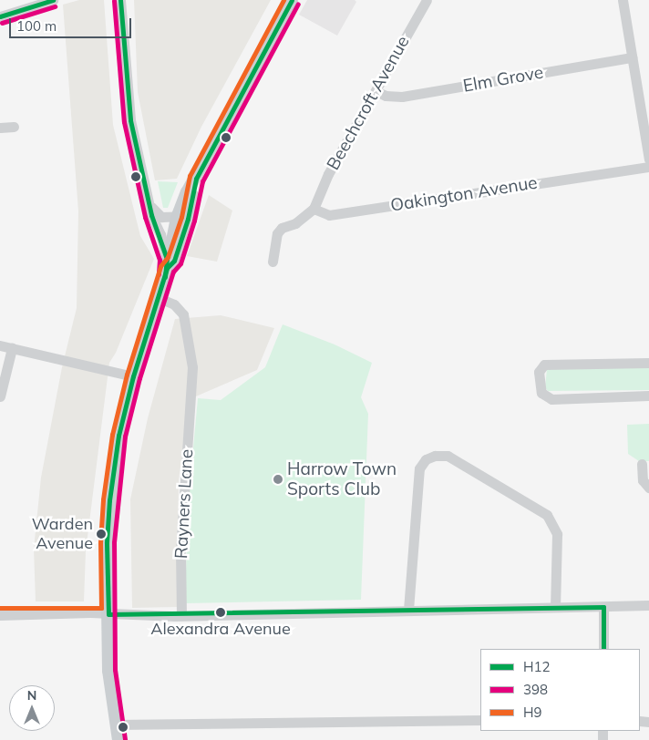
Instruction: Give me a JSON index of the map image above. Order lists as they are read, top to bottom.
{
  "streets": {
    "street": [
      "Elm Grove",
      "Beechcroft Avenue",
      "Oakington Avenue",
      "Rayners Lane"
    ]
  },
  "crossings": [
    ["Elm Grove", "Beechcroft Avenue"],
    ["Beechcroft Avenue", "Oakington Avenue"]
  ],
  "places": ["Harrow Town Sports Club", "Warden Avenue", "Alexandra Avenue"],
  "lines": ["transit line H12", "transit line H9", "transit line 398"],
  "legend": ["H12", "398", "H9"],
  "scale_bar": "100 m",
  "north": "top"
}
